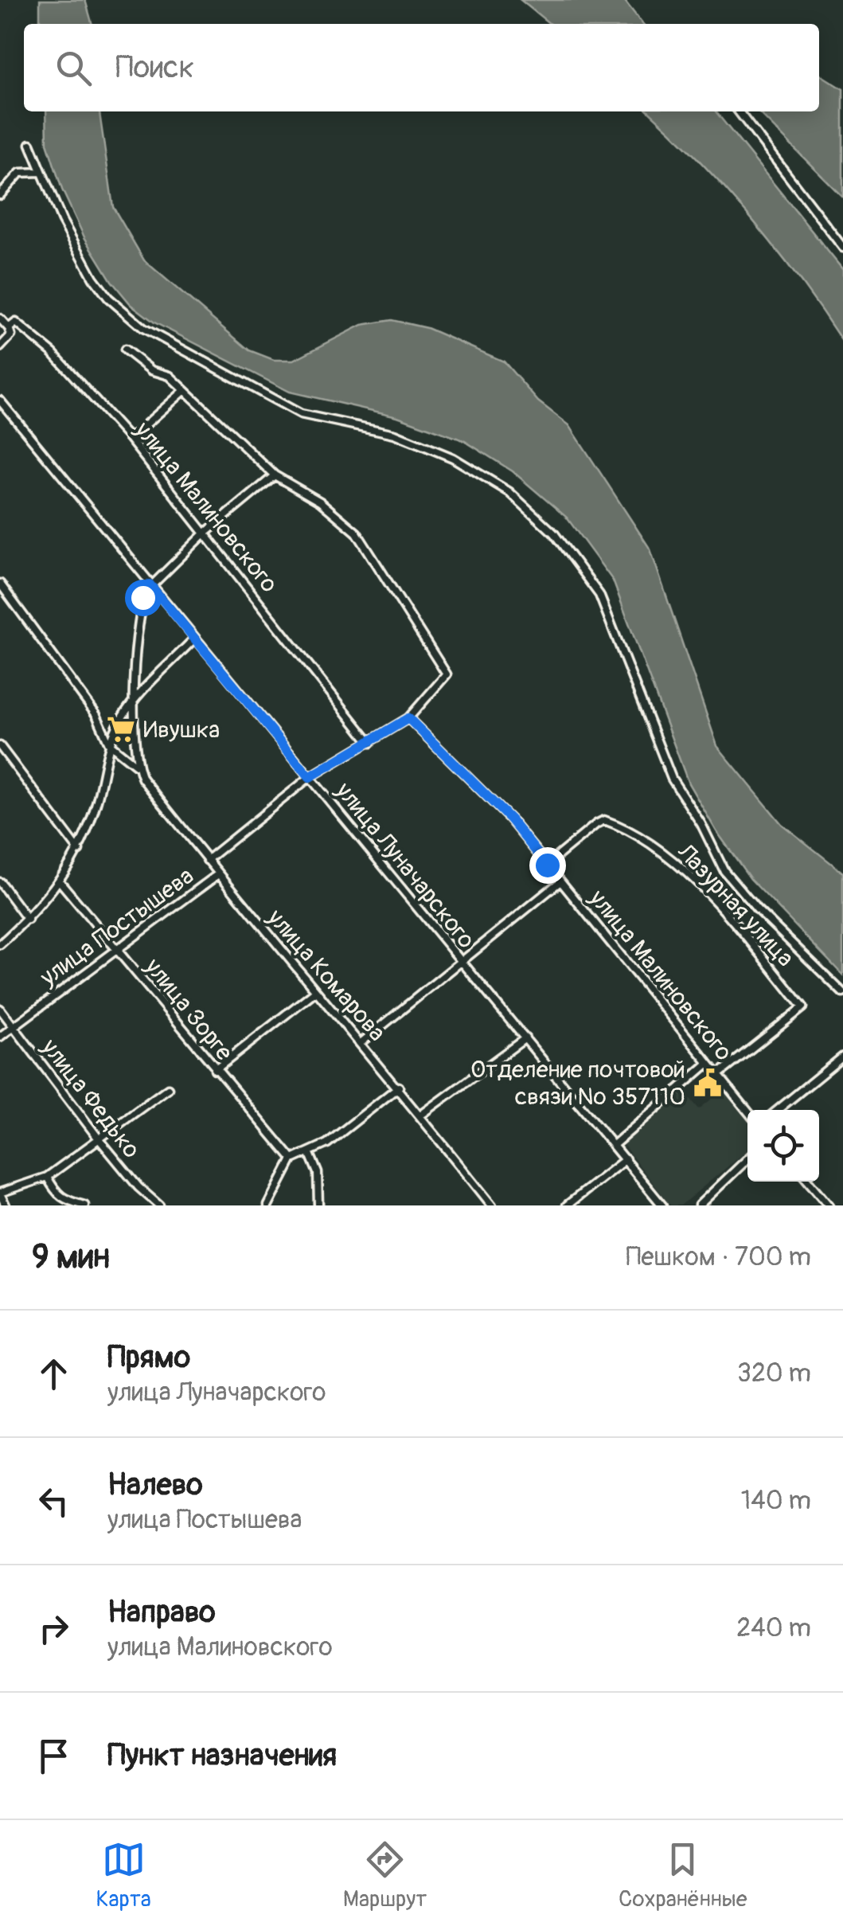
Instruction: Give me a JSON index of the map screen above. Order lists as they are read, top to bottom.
{
  "streets": {
    "street": [
      "улица Малиновского",
      "улица Луначарского",
      "Лазурная улица",
      "улица Постышева",
      "улица Комарова",
      "улица Зорге",
      "улица Федько"
    ]
  },
  "crossings": [
    ["улица Малиновского", "Лазурная улица"],
    ["улица Малиновского", "улица Постышева"],
    ["улица Луначарского", "улица Постышева"],
    ["улица Постышева", "улица Комарова"],
    ["улица Постышева", "улица Зорге"],
    ["улица Постышева", "улица Федько"]
  ],
  "places": {
    "supermarket": ["Ивушка"],
    "public building": ["Отделение почтовой связи № 357110"]
  },
  "page": {
    "search": "Поиск",
    "heading": ["9 мин", "Пешком · 700 m"],
    "list": [
      ["Прямо", "улица Луначарского", "320 m"],
      ["Налево", "улица Постышева", "140 m"],
      ["Направо", "улица Малиновского", "240 m"],
      "Пункт назначения"
    ],
    "nav": ["Карта", "Маршрут", "Сохранённые"]
  }
}
